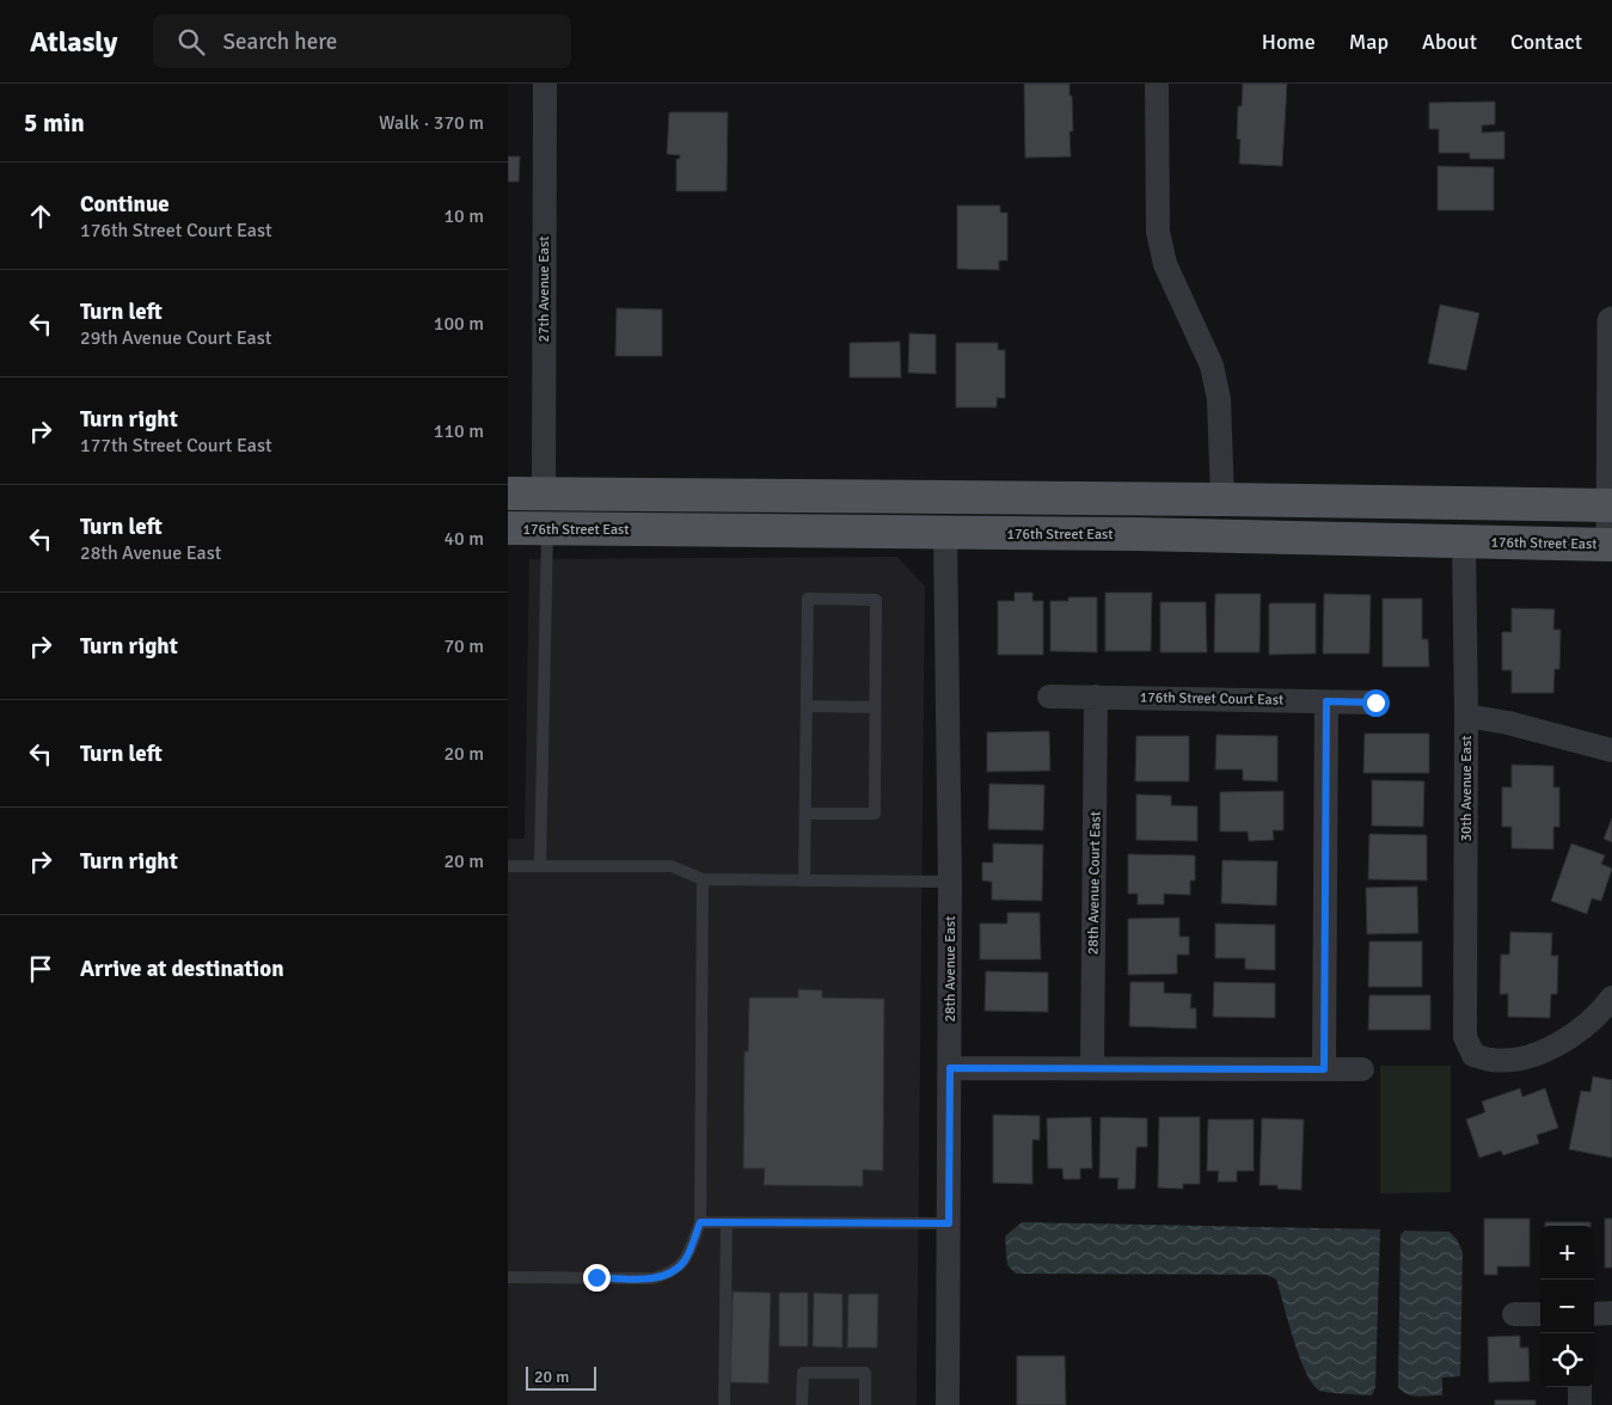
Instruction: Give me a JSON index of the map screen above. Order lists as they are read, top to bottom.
{
  "streets": {
    "main road": ["176th Street East"],
    "street": [
      "27th Avenue East",
      "176th Street Court East",
      "30th Avenue East",
      "28th Avenue Court East",
      "28th Avenue East"
    ]
  },
  "crossings": [
    ["176th Street East", "30th Avenue East"],
    ["176th Street East", "28th Avenue East"],
    ["176th Street Court East", "28th Avenue Court East"]
  ],
  "scale_bar": "20 m",
  "page": {
    "header": "Atlasly",
    "search": "Search here",
    "nav": [
      "Home",
      "Map",
      "About",
      "Contact"
    ],
    "heading": ["5 min", "Walk · 370 m"],
    "list": [
      ["Continue", "176th Street Court East", "10 m"],
      ["Turn left", "29th Avenue Court East", "100 m"],
      ["Turn right", "177th Street Court East", "110 m"],
      ["Turn left", "28th Avenue East", "40 m"],
      ["Turn right", "70 m"],
      ["Turn left", "20 m"],
      ["Turn right", "20 m"],
      "Arrive at destination"
    ],
    "map_buttons": ["+", "−"],
    "scale": "20 m"
  }
}
